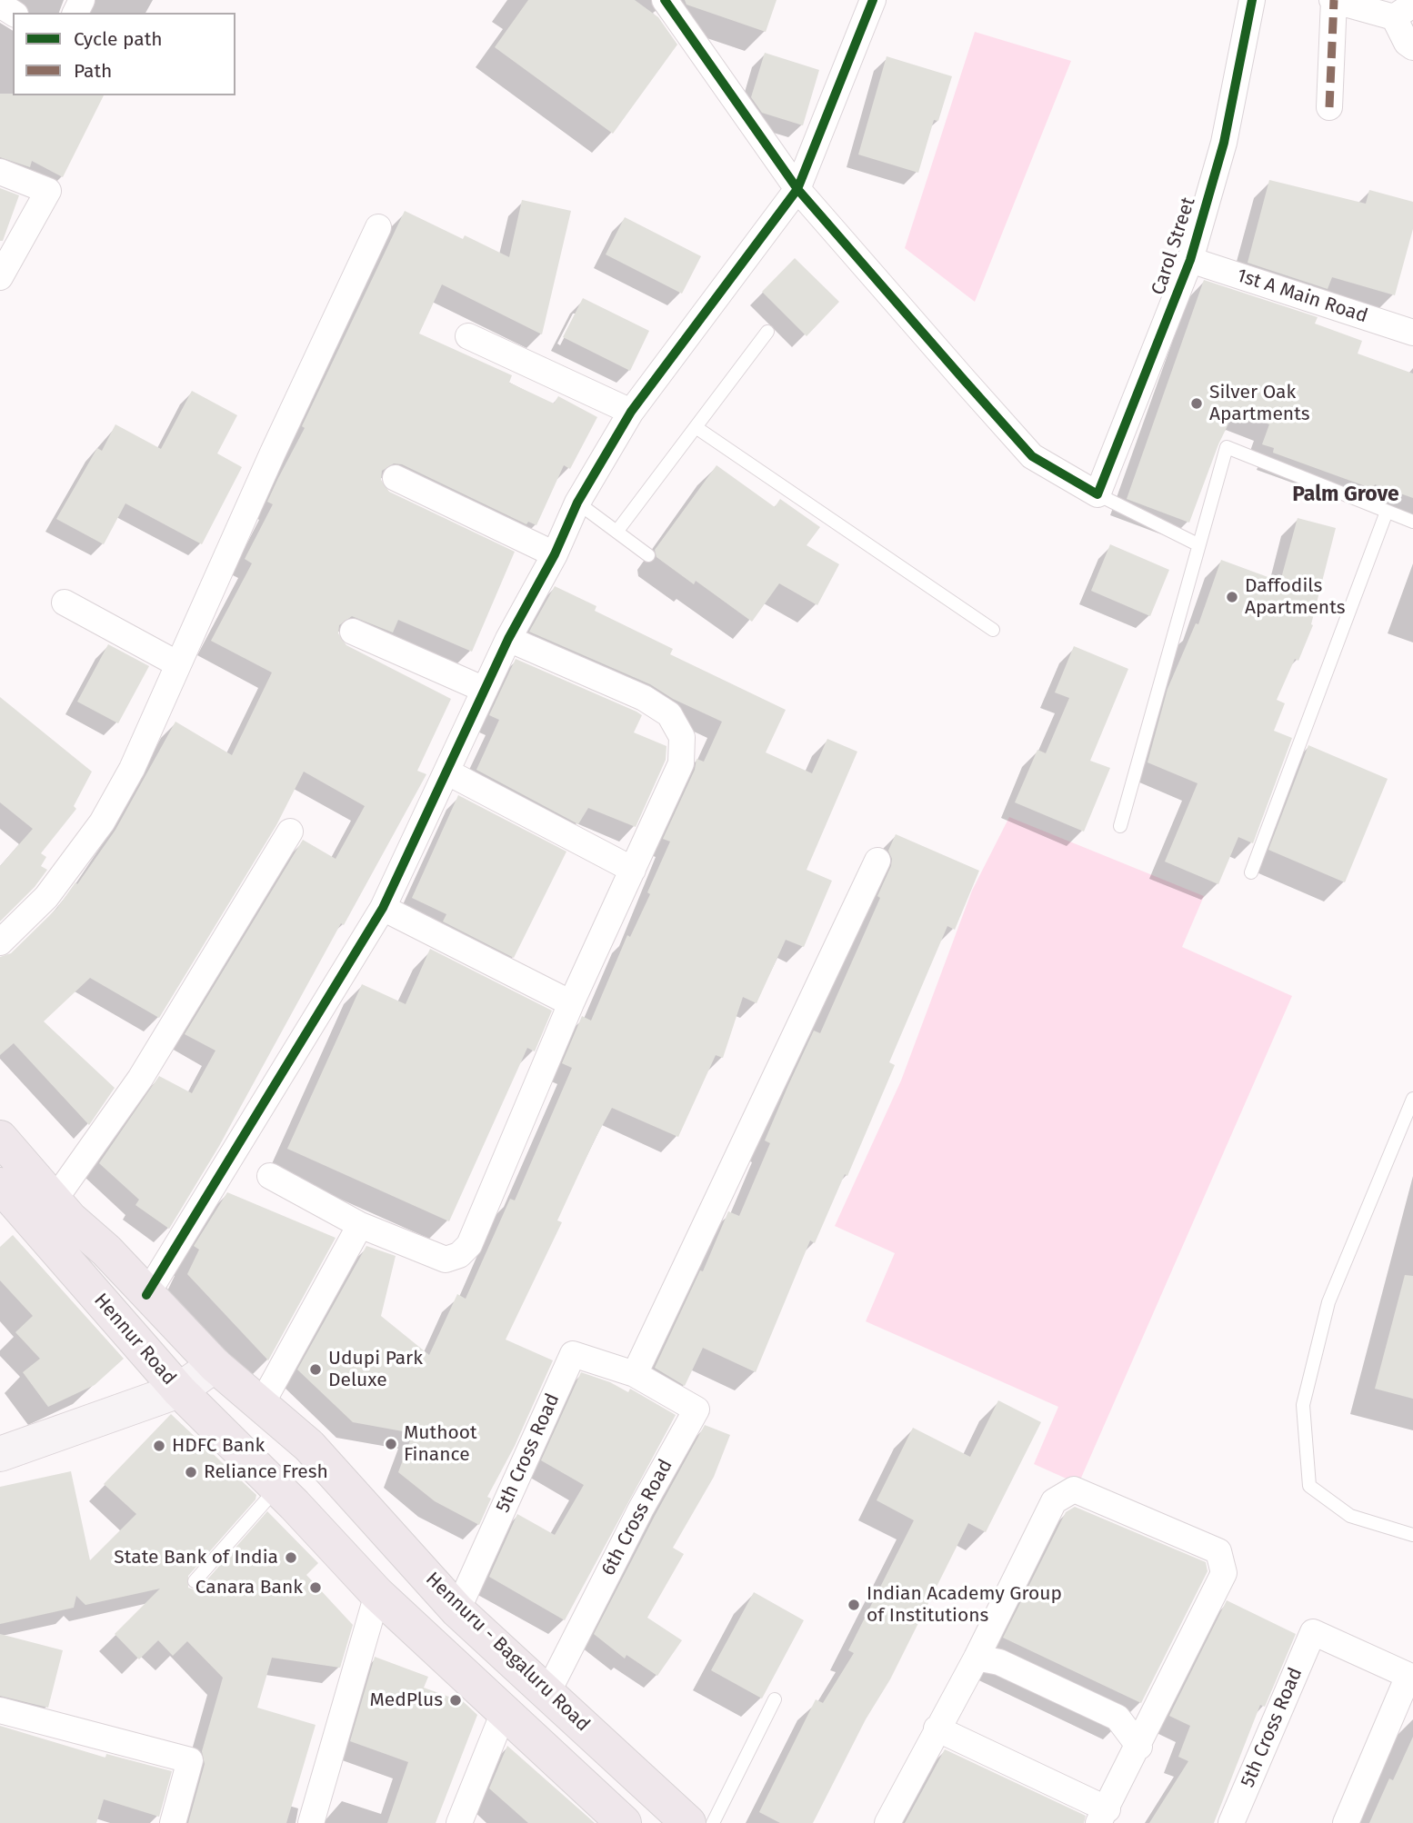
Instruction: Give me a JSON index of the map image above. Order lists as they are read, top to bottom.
{
  "streets": {
    "main road": ["Hennur Road", "Hennuru - Bagaluru Road"],
    "street": [
      "Carol Street",
      "1st A Main Road",
      "5th Cross Road",
      "6th Cross Road"
    ]
  },
  "crossings": [
    ["Carol Street", "1st A Main Road"],
    ["5th Cross Road", "6th Cross Road"],
    ["5th Cross Road", "Hennuru - Bagaluru Road"],
    ["6th Cross Road", "Hennuru - Bagaluru Road"]
  ],
  "districts": ["Palm Grove"],
  "places": [
    "Silver Oak Apartments",
    "Daffodils Apartments",
    "Udupi Park Deluxe",
    "Muthoot Finance",
    "HDFC Bank",
    "Reliance Fresh",
    "State Bank of India",
    "Canara Bank",
    "Indian Academy Group of Institutions",
    "MedPlus"
  ],
  "legend": ["Cycle path", "Path"]
}
